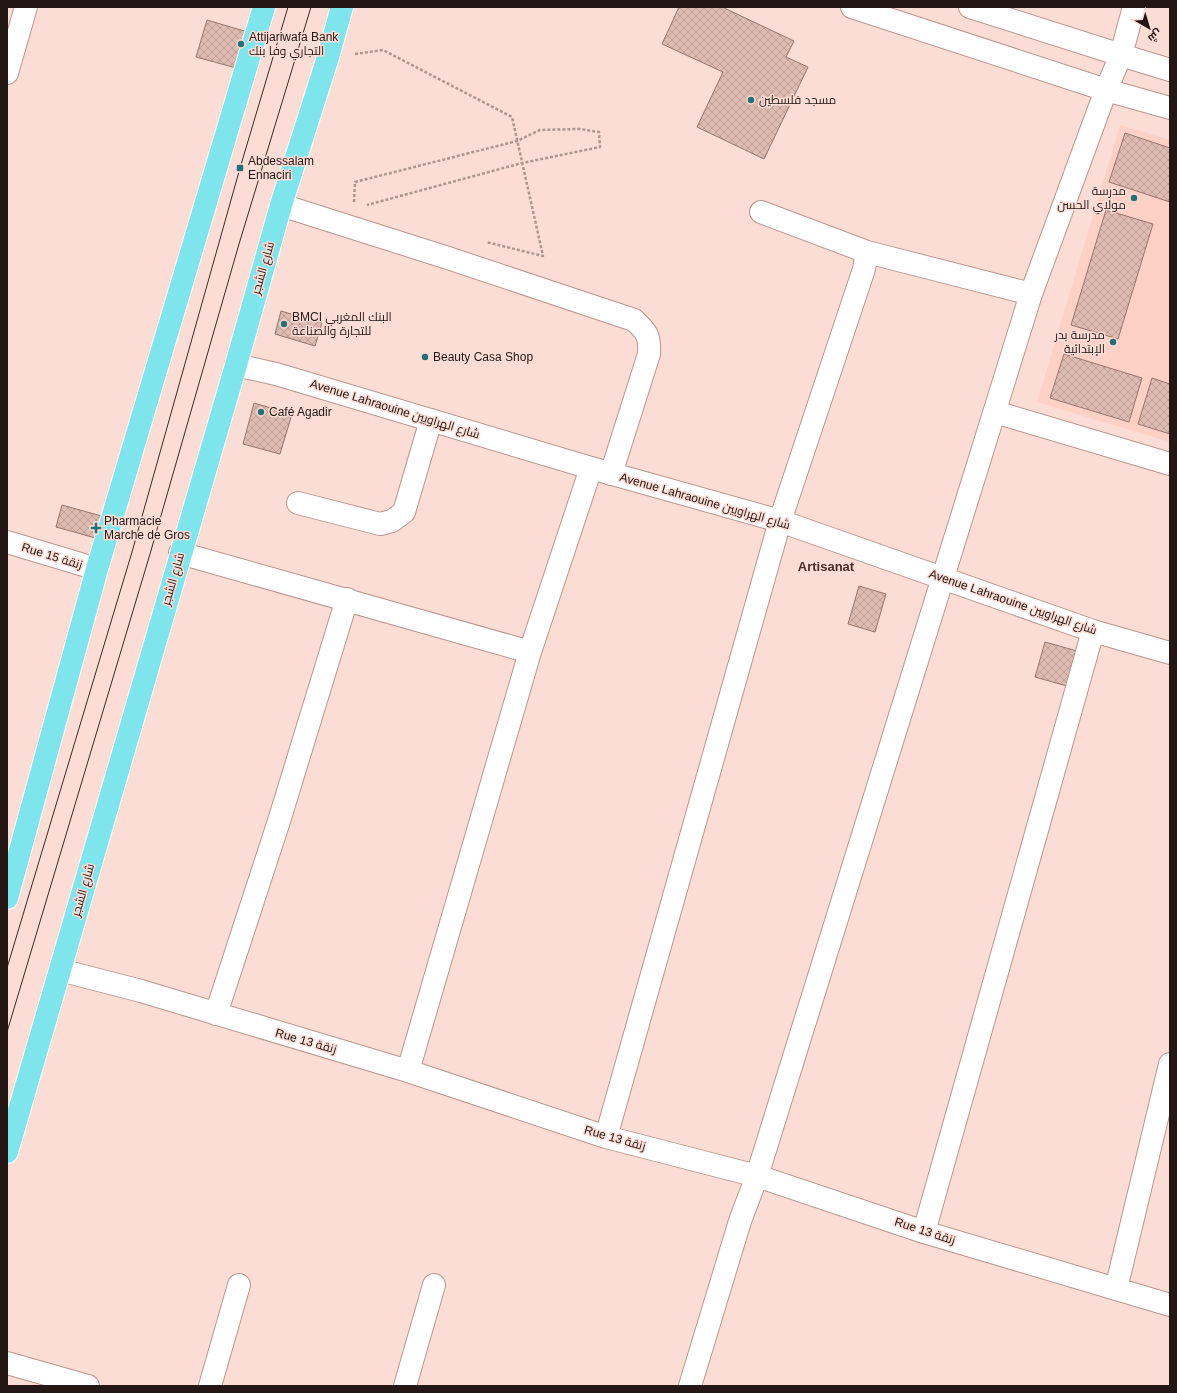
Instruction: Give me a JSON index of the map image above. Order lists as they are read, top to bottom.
{
  "streets": {
    "main road": ["شارع الشجر"],
    "street": ["Avenue Lahraouine شارع الهراويين", "Rue 15 زنقة", "Rue 13 زنقة"]
  },
  "crossings": [
    ["شارع الشجر", "Avenue Lahraouine شارع الهراويين"],
    ["شارع الشجر", "Rue 13 زنقة"]
  ],
  "districts": ["Artisanat"],
  "places": {
    "other": [
      "Attijariwafa Bank التجاري وفا بنك",
      "مسجد فلسطين",
      "مدرسة مولاي الحسن",
      "BMCI البنك المغربي للتجارة والصناعة",
      "مدرسة بدر الإبتدائية",
      "Beauty Casa Shop",
      "Café Agadir"
    ],
    "transit": ["Abdessalam Ennaciri"],
    "health": ["Pharmacie Marche de Gros"]
  },
  "north": "bottom right"
}
